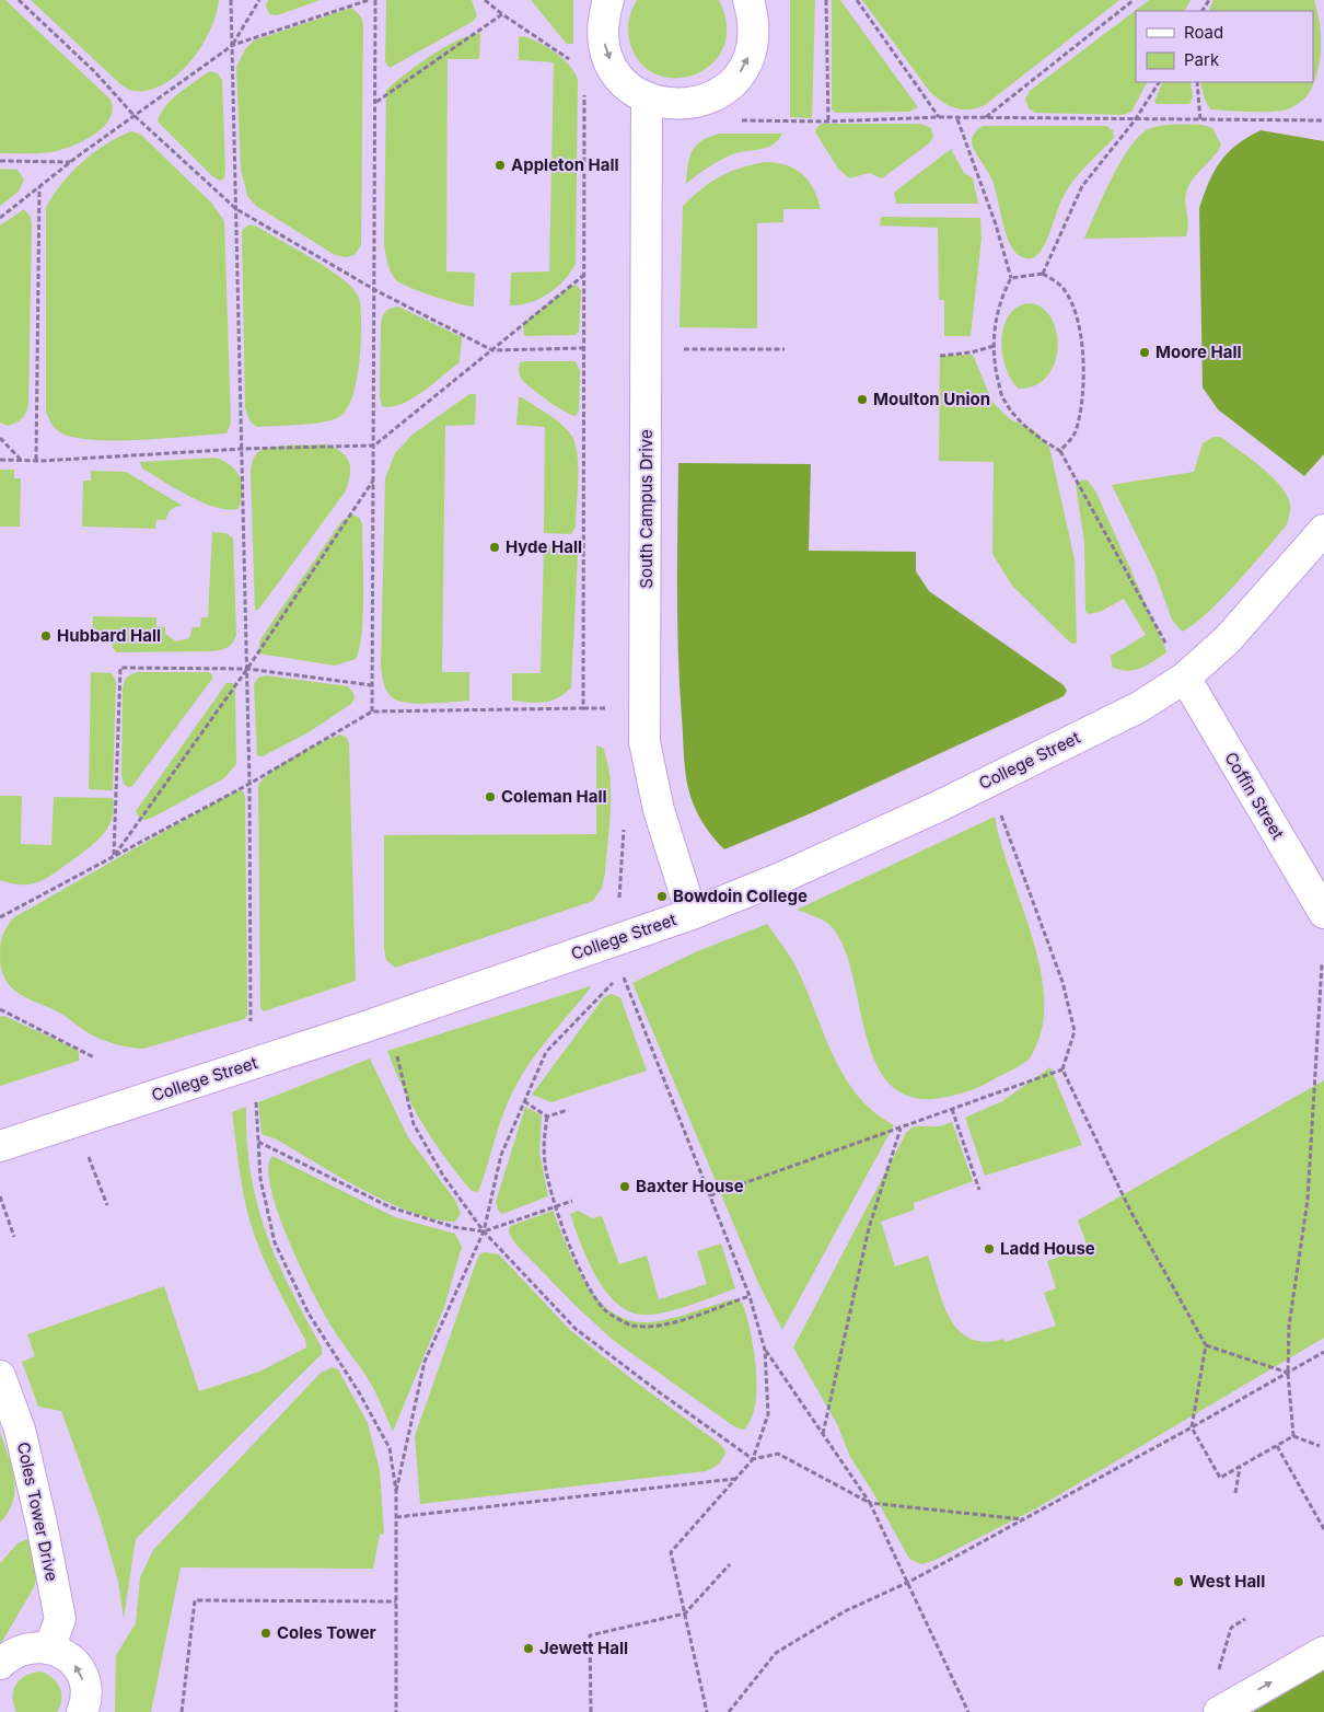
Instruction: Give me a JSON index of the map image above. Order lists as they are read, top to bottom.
{
  "streets": {
    "street": [
      "South Campus Drive",
      "College Street",
      "Coffin Street",
      "Coles Tower Drive"
    ]
  },
  "crossings": [
    ["South Campus Drive", "College Street"],
    ["College Street", "Coffin Street"]
  ],
  "places": [
    "Appleton Hall",
    "Moore Hall",
    "Moulton Union",
    "Hyde Hall",
    "Hubbard Hall",
    "Coleman Hall",
    "Bowdoin College",
    "Baxter House",
    "Ladd House",
    "West Hall",
    "Coles Tower",
    "Jewett Hall"
  ],
  "legend": ["Road", "Park"]
}
